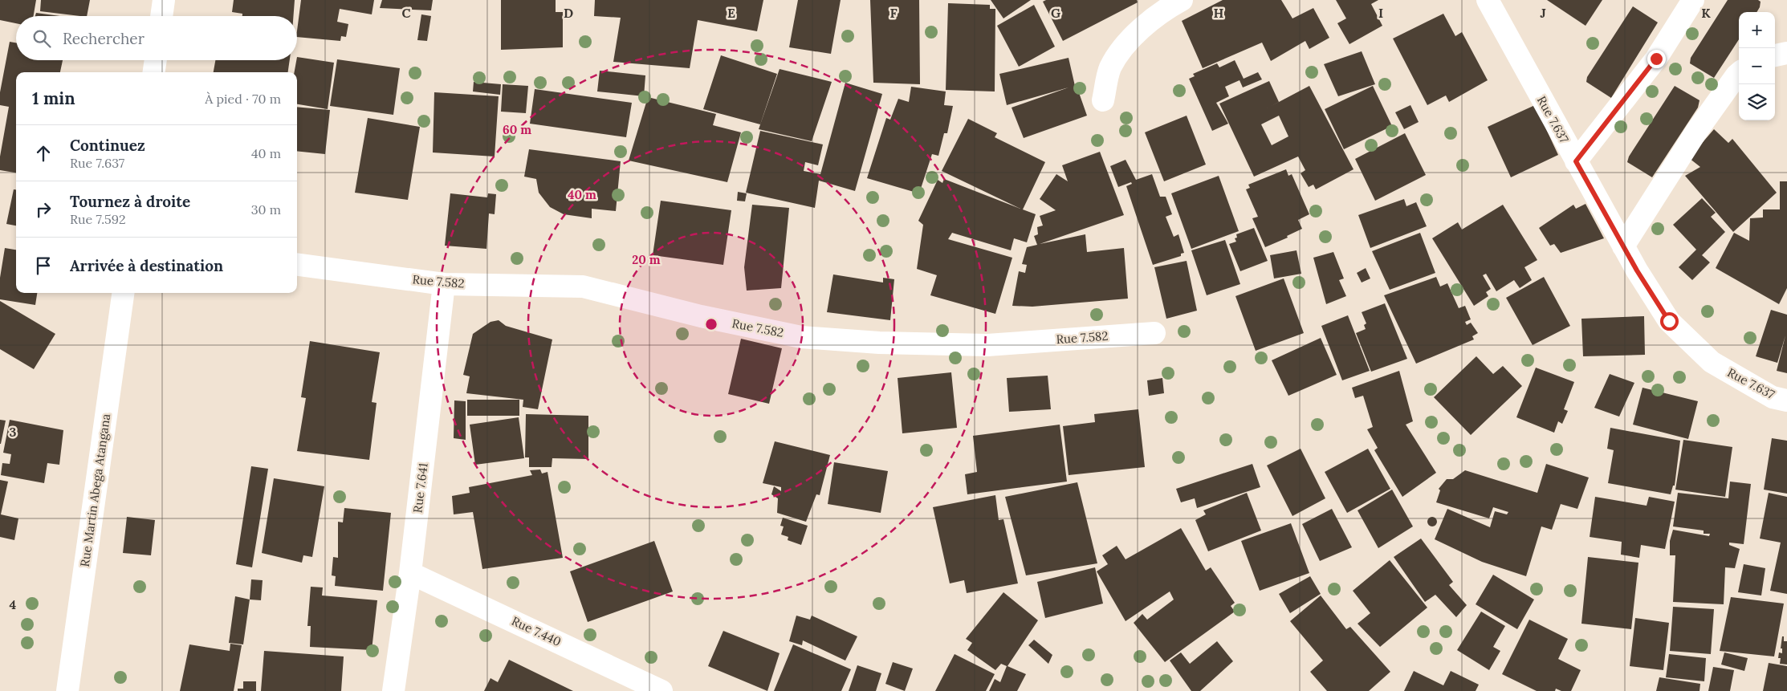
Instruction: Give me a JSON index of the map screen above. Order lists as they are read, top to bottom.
{
  "streets": {
    "street": [
      "Rue 7.637",
      "Rue 7.582",
      "Rue 7.641",
      "Rue Martin Abega Atangana",
      "Rue 7.440"
    ]
  },
  "crossings": [
    ["Rue 7.582", "Rue 7.641"],
    ["Rue 7.641", "Rue 7.440"]
  ],
  "page": {
    "map_buttons": ["+", "−"],
    "search": "Rechercher",
    "heading": ["1 min", "À pied · 70 m"],
    "list": [
      ["Continuez", "Rue 7.637", "40 m"],
      ["Tournez à droite", "Rue 7.592", "30 m"],
      "Arrivée à destination"
    ]
  },
  "grid": {
    "columns": [
      "C",
      "D",
      "E",
      "F",
      "G",
      "H",
      "I",
      "J",
      "K"
    ],
    "rows": ["3", "4"]
  },
  "rings": ["60 m", "40 m", "20 m"]
}
